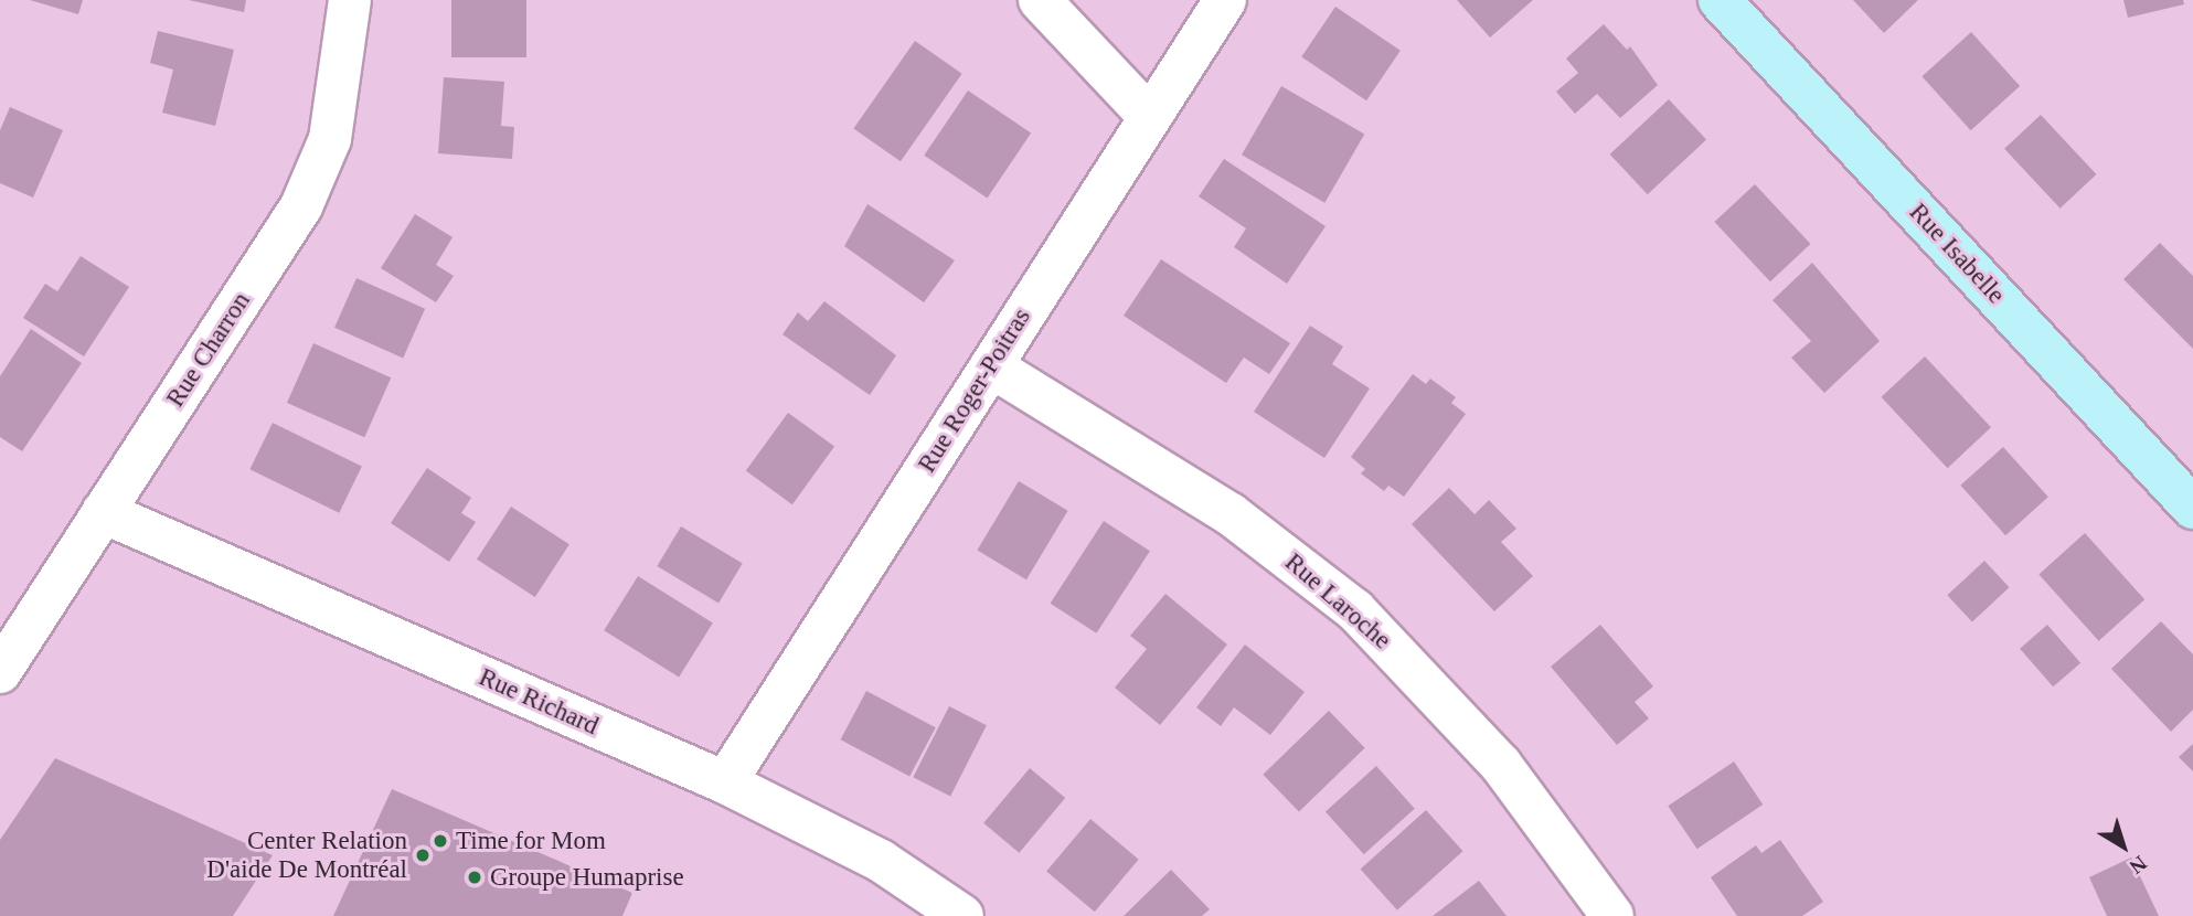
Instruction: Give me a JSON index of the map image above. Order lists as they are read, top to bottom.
{
  "streets": {
    "street": [
      "Rue Isabelle",
      "Rue Charron",
      "Rue Roger-Poitras",
      "Rue Laroche",
      "Rue Richard"
    ]
  },
  "crossings": [
    ["Rue Charron", "Rue Richard"],
    ["Rue Roger-Poitras", "Rue Laroche"],
    ["Rue Roger-Poitras", "Rue Richard"]
  ],
  "places": ["Time for Mom", "Center Relation D'aide De Montréal", "Groupe Humaprise"],
  "north": "bottom right"
}
